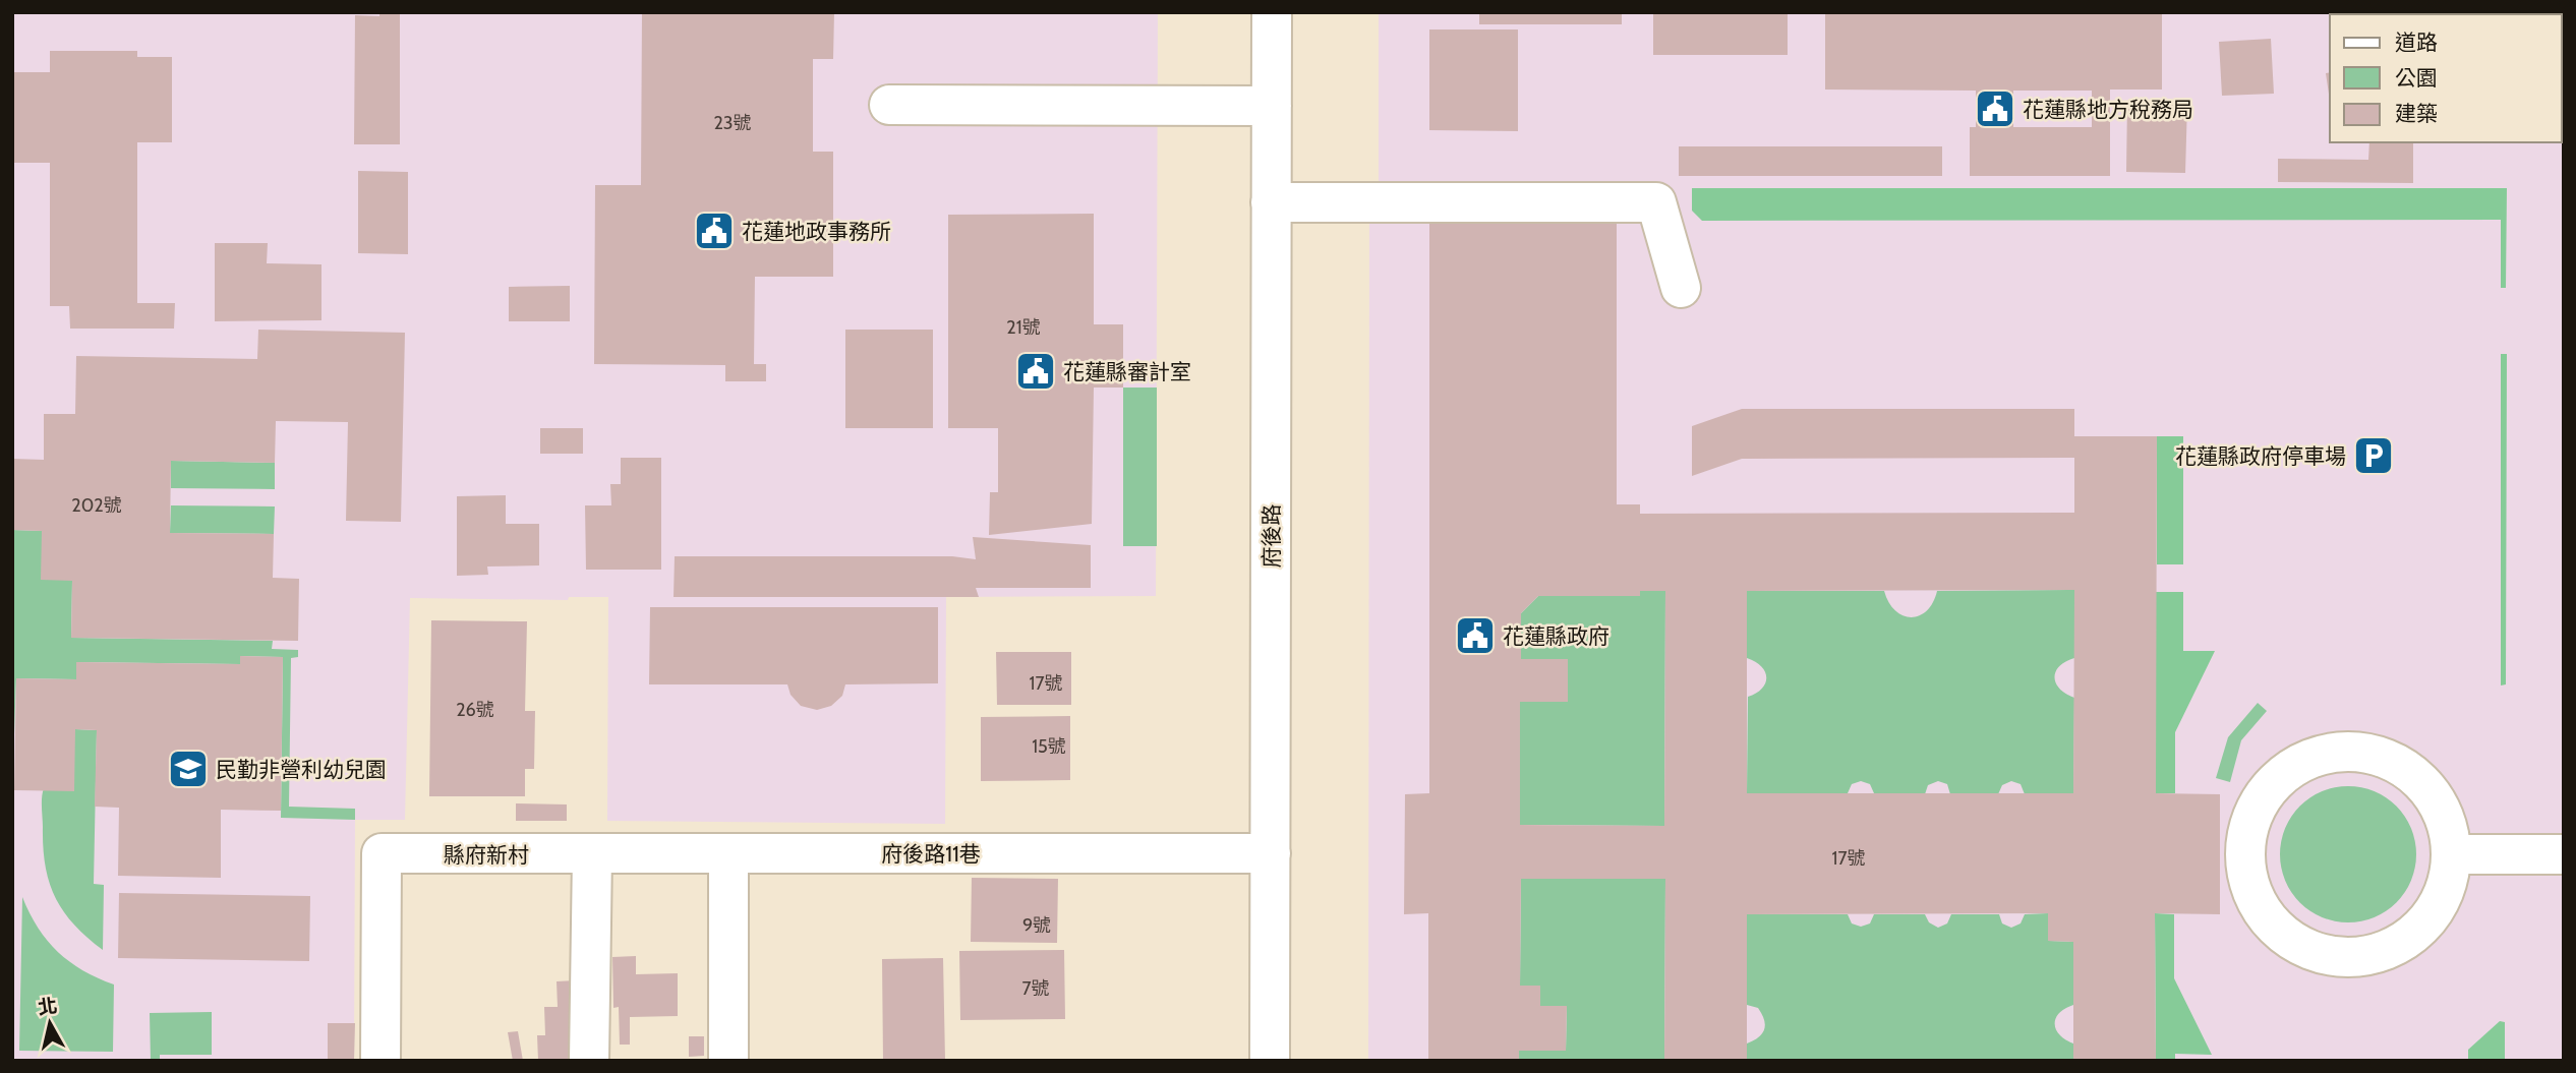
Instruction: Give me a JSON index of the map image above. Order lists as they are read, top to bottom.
{
  "streets": {
    "street": ["府後路", "府後路11巷", "縣府新村"]
  },
  "crossings": [
    ["府後路", "府後路11巷"],
    ["府後路11巷", "縣府新村"]
  ],
  "places": {
    "public building": [
      "花蓮縣地方稅務局",
      "花蓮地政事務所",
      "花蓮縣審計室",
      "花蓮縣政府"
    ],
    "parking": ["花蓮縣政府停車場"],
    "school or university": ["民勤非營利幼兒園"]
  },
  "house_numbers": [
    "23號",
    "21號",
    "202號",
    "17號",
    "26號",
    "15號",
    "17號",
    "9號",
    "7號"
  ],
  "legend": ["道路", "公園", "建築"],
  "north": "top"
}
